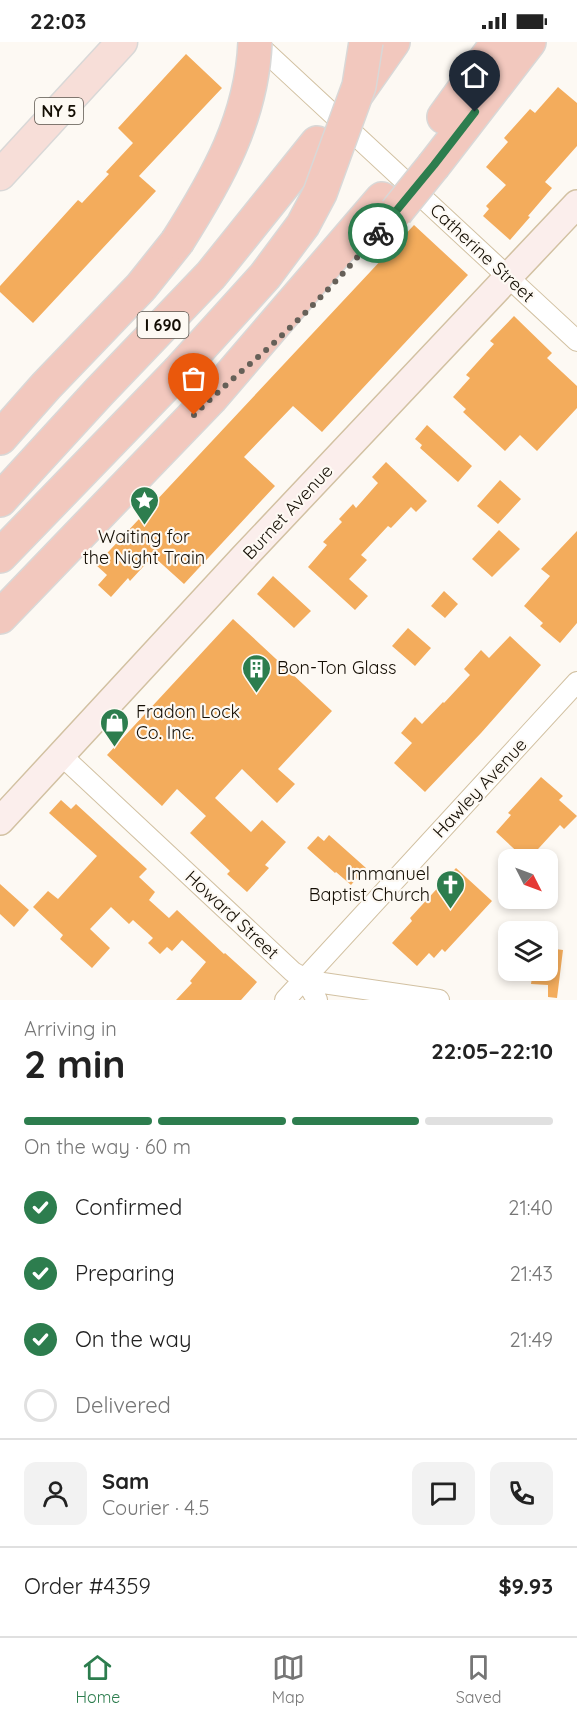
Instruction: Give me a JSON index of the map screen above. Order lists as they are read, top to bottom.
{
  "streets": {
    "highway": ["I 690"],
    "main road": ["NY 5"],
    "street": [
      "Catherine Street",
      "Burnet Avenue",
      "Hawley Avenue",
      "Howard Street"
    ]
  },
  "crossings": [
    ["Catherine Street", "Burnet Avenue"],
    ["Burnet Avenue", "Howard Street"],
    ["Hawley Avenue", "Howard Street"]
  ],
  "places": {
    "place": ["Waiting for the Night Train"],
    "building": ["Bon-Ton Glass"],
    "shop": ["Fradon Lock Co. Inc."],
    "church": ["Immanuel Baptist Church"]
  },
  "north": "bottom right",
  "page": {
    "status": "22:03",
    "heading": ["2 min", "Arriving in", "22:05–22:10"],
    "panel": [
      "Sam",
      "Courier · 4.5",
      "Order #4359",
      "$9.93"
    ],
    "bar": "On the way · 60 m",
    "list": [
      ["Confirmed", "21:40"],
      ["Preparing", "21:43"],
      ["On the way", "21:49"],
      "Delivered"
    ],
    "tabs": ["Home", "Map", "Saved"]
  }
}
